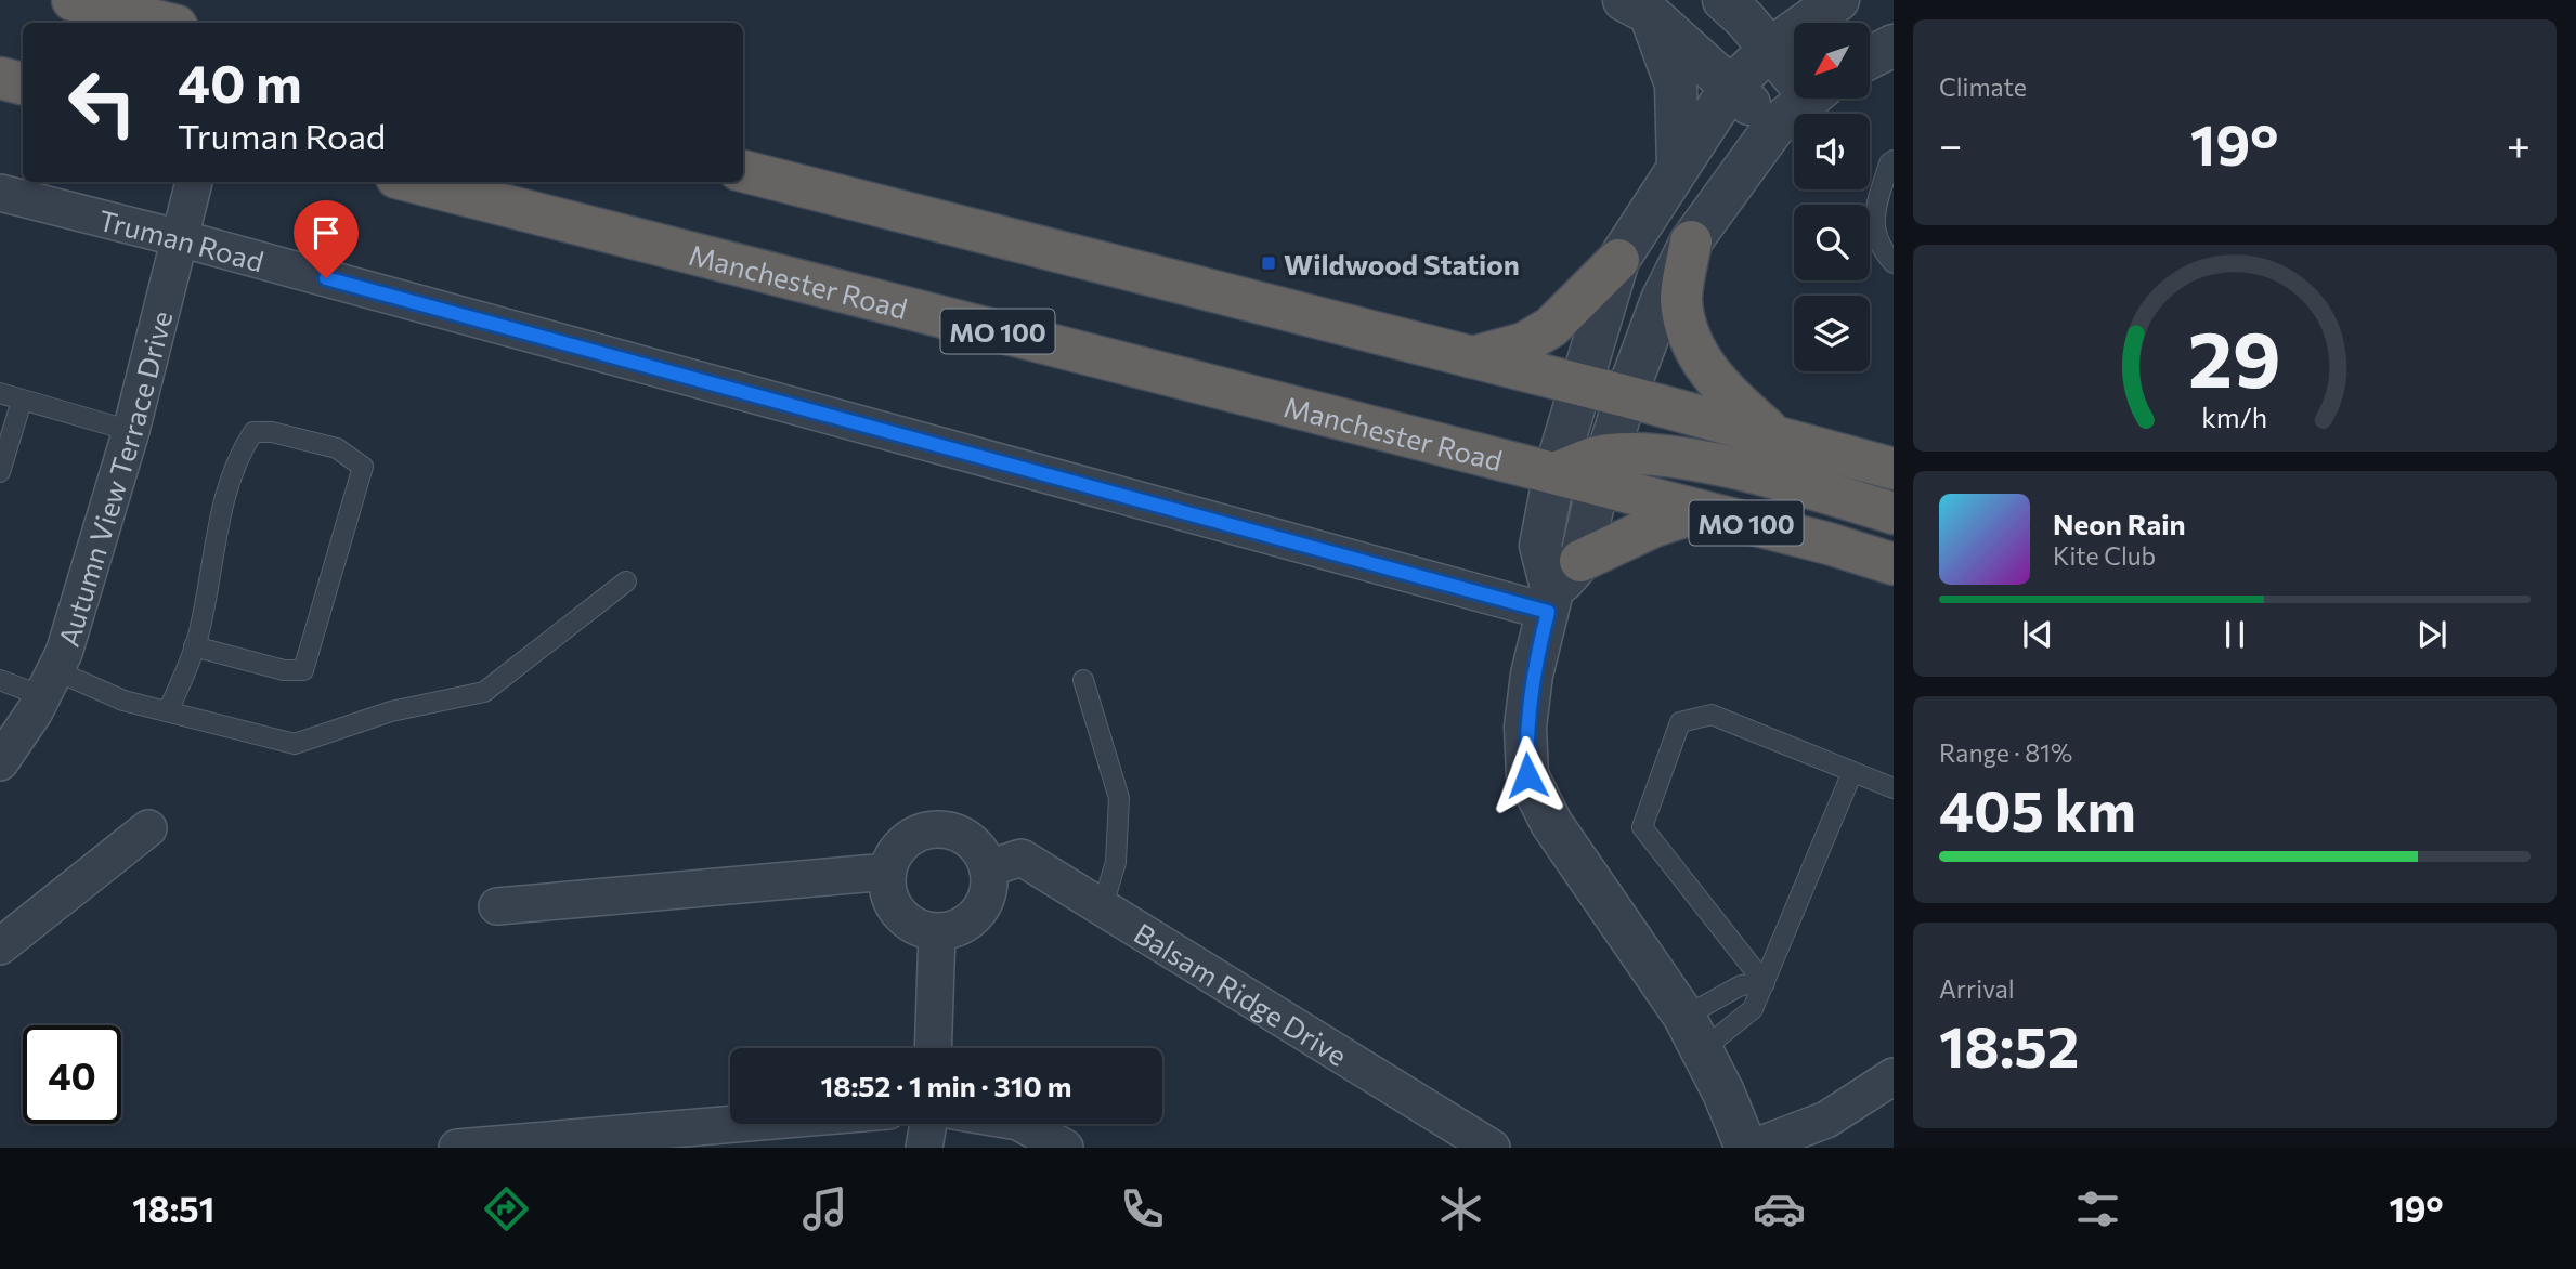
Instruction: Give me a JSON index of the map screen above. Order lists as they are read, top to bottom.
{
  "streets": {
    "highway": ["Manchester Road", "MO 100"],
    "street": ["Truman Road", "Autumn View Terrace Drive", "Balsam Ridge Drive"]
  },
  "crossings": [
    ["Truman Road", "Autumn View Terrace Drive"],
    ["Manchester Road", "MO 100"]
  ],
  "places": {
    "transit": ["Wildwood Station"]
  },
  "north": "bottom left",
  "page": {
    "tile": [
      "Climate",
      ["Range · 81%", "405 km"],
      ["Arrival", "18:52"]
    ],
    "turn": ["40 m", "Truman Road"],
    "heat": ["−", "19°", "+"],
    "song": ["Neon Rain", "Kite Club"],
    "limit": "40",
    "trip": "18:52 · 1 min · 310 m",
    "tabs": ["18:51", "19°"],
    "gauge": ["29", "km/h"]
  }
}
